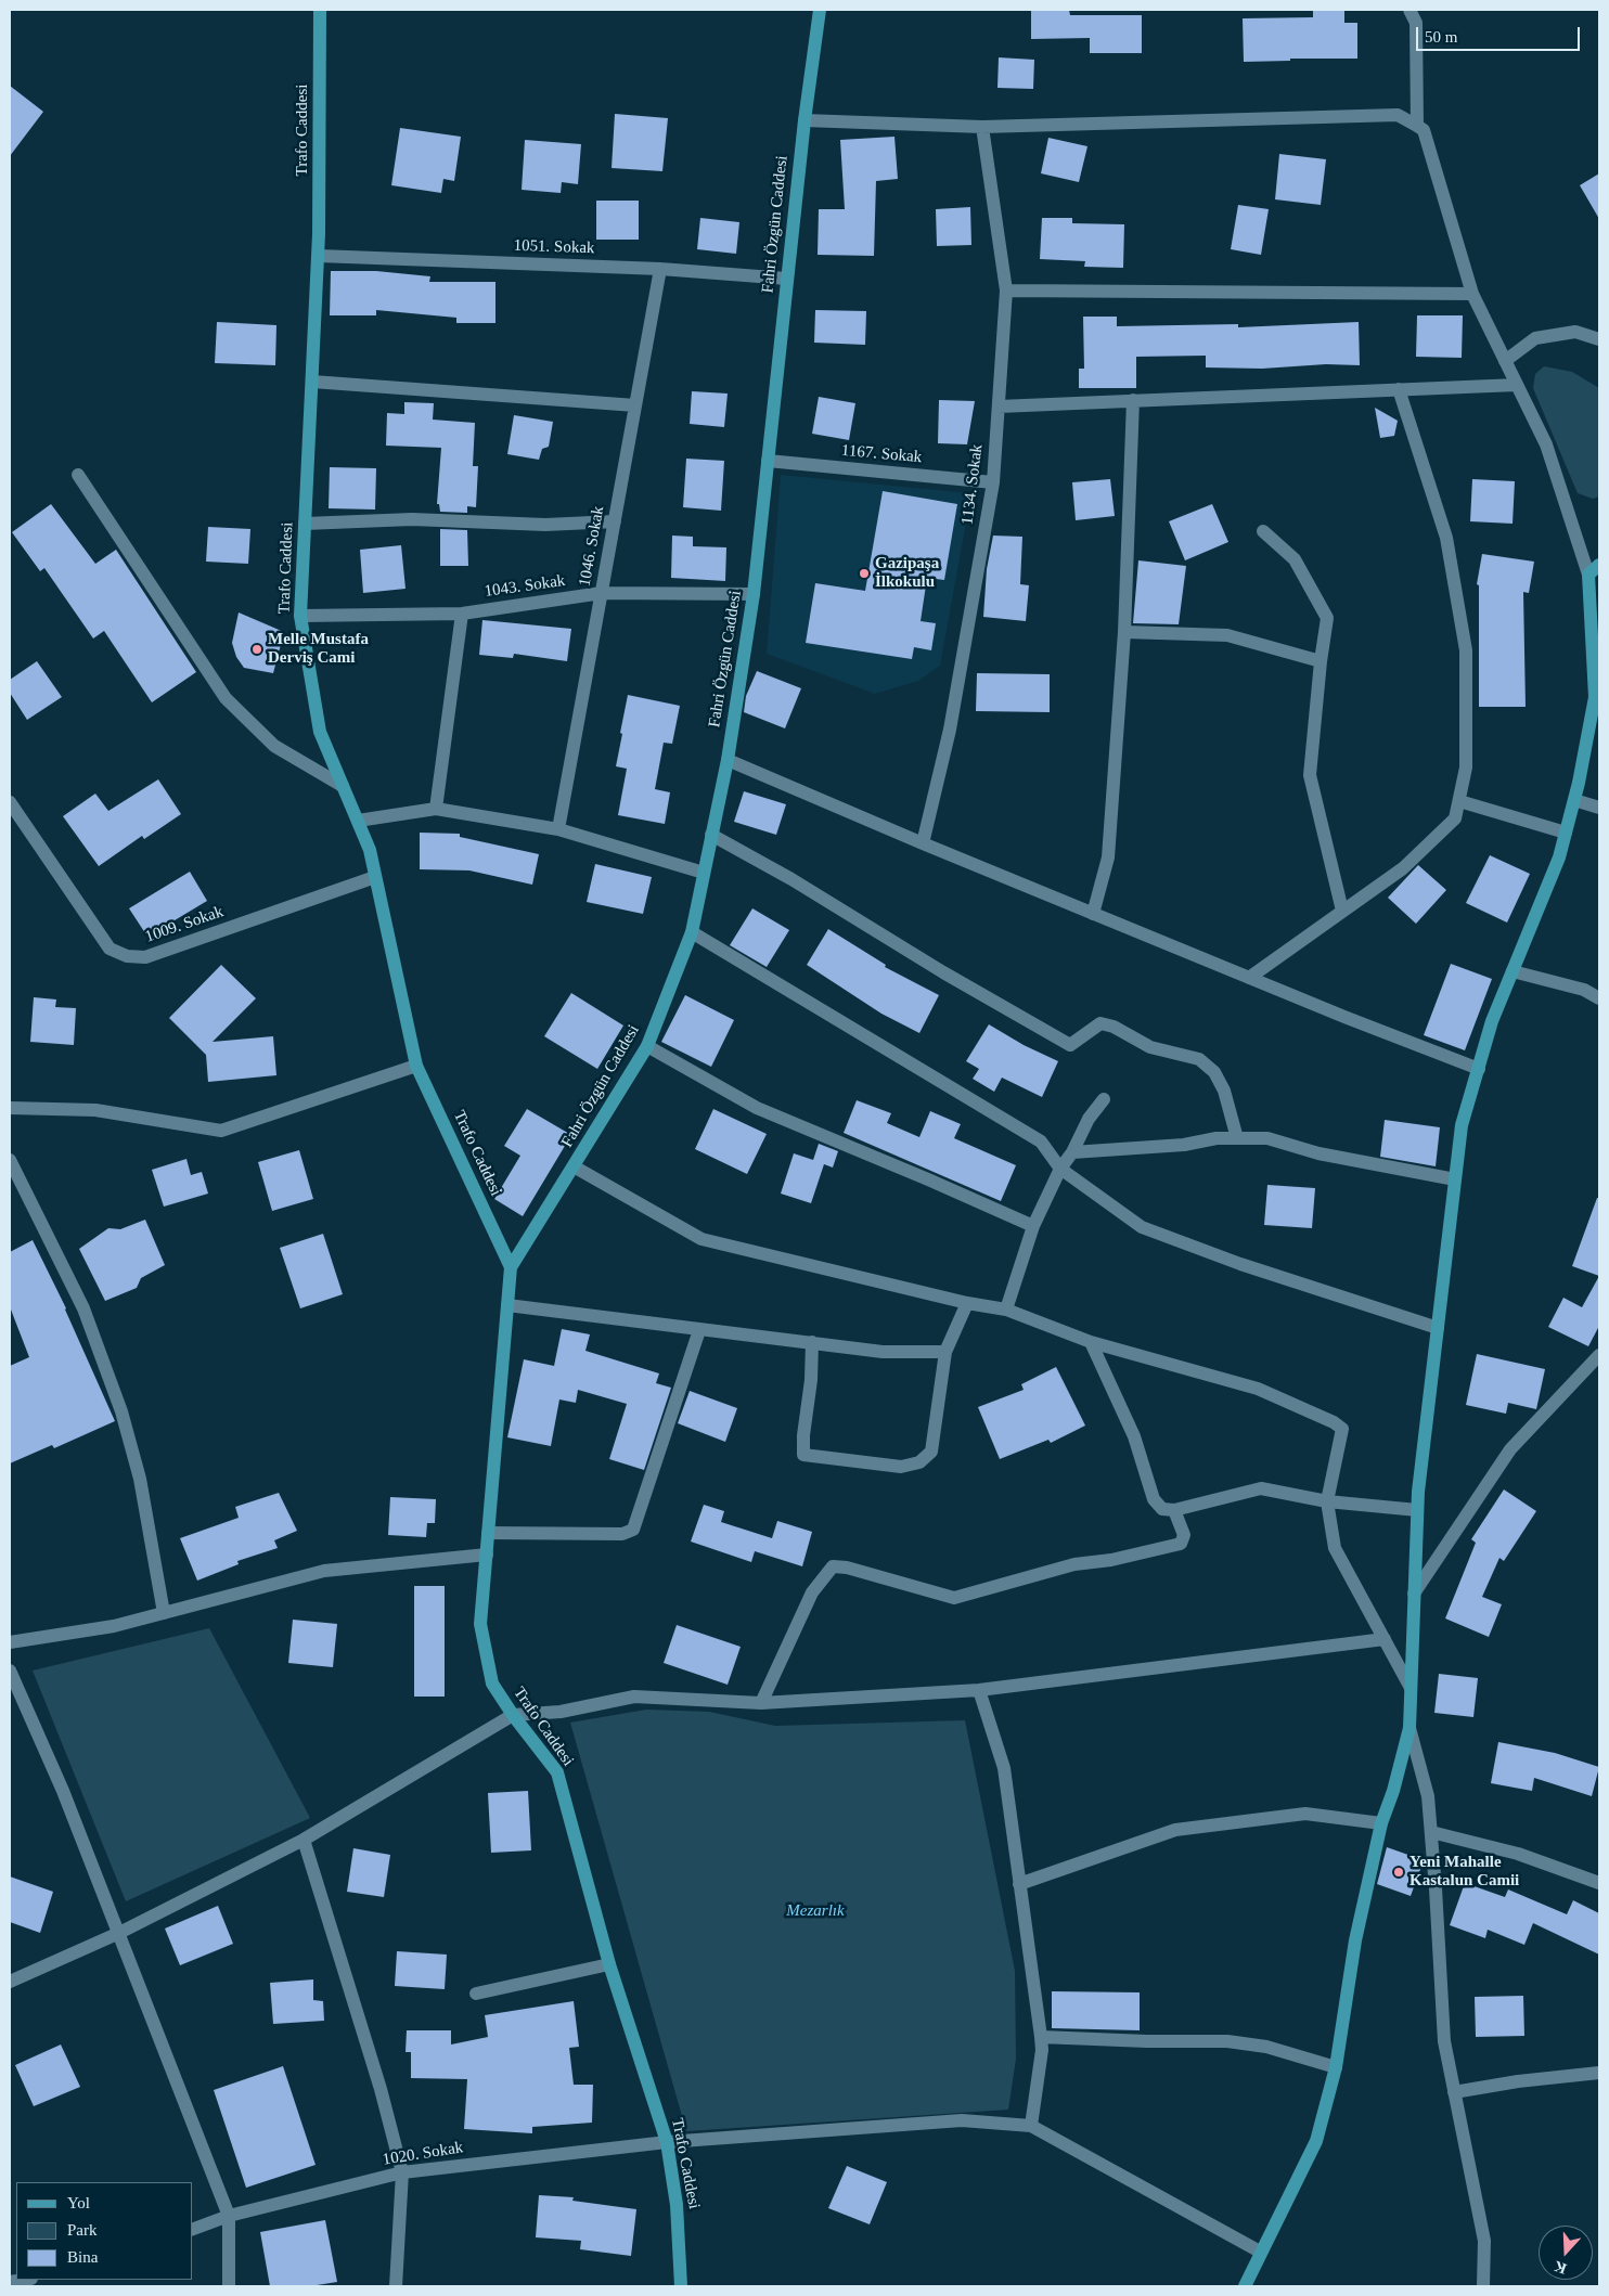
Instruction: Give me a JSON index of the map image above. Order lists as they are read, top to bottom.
{
  "streets": {
    "street": [
      "Trafo Caddesi",
      "Fahri Özgün Caddesi",
      "1051. Sokak",
      "1167. Sokak",
      "1134. Sokak",
      "1046. Sokak",
      "1043. Sokak",
      "1009. Sokak",
      "1020. Sokak"
    ]
  },
  "crossings": [
    ["Trafo Caddesi", "Fahri Özgün Caddesi"],
    ["Trafo Caddesi", "1051. Sokak"],
    ["Trafo Caddesi", "1043. Sokak"],
    ["Trafo Caddesi", "1009. Sokak"],
    ["Trafo Caddesi", "1020. Sokak"],
    ["Fahri Özgün Caddesi", "1051. Sokak"],
    ["Fahri Özgün Caddesi", "1167. Sokak"],
    ["Fahri Özgün Caddesi", "1043. Sokak"],
    ["1051. Sokak", "1046. Sokak"],
    ["1167. Sokak", "1134. Sokak"],
    ["1046. Sokak", "1043. Sokak"]
  ],
  "parks": ["Mezarlık"],
  "places": ["Gazipaşa İlkokulu", "Melle Mustafa Derviş Cami", "Yeni Mahalle Kastalun Camii"],
  "legend": ["Yol", "Park", "Bina"],
  "scale_bar": "50 m",
  "north": "bottom"
}
